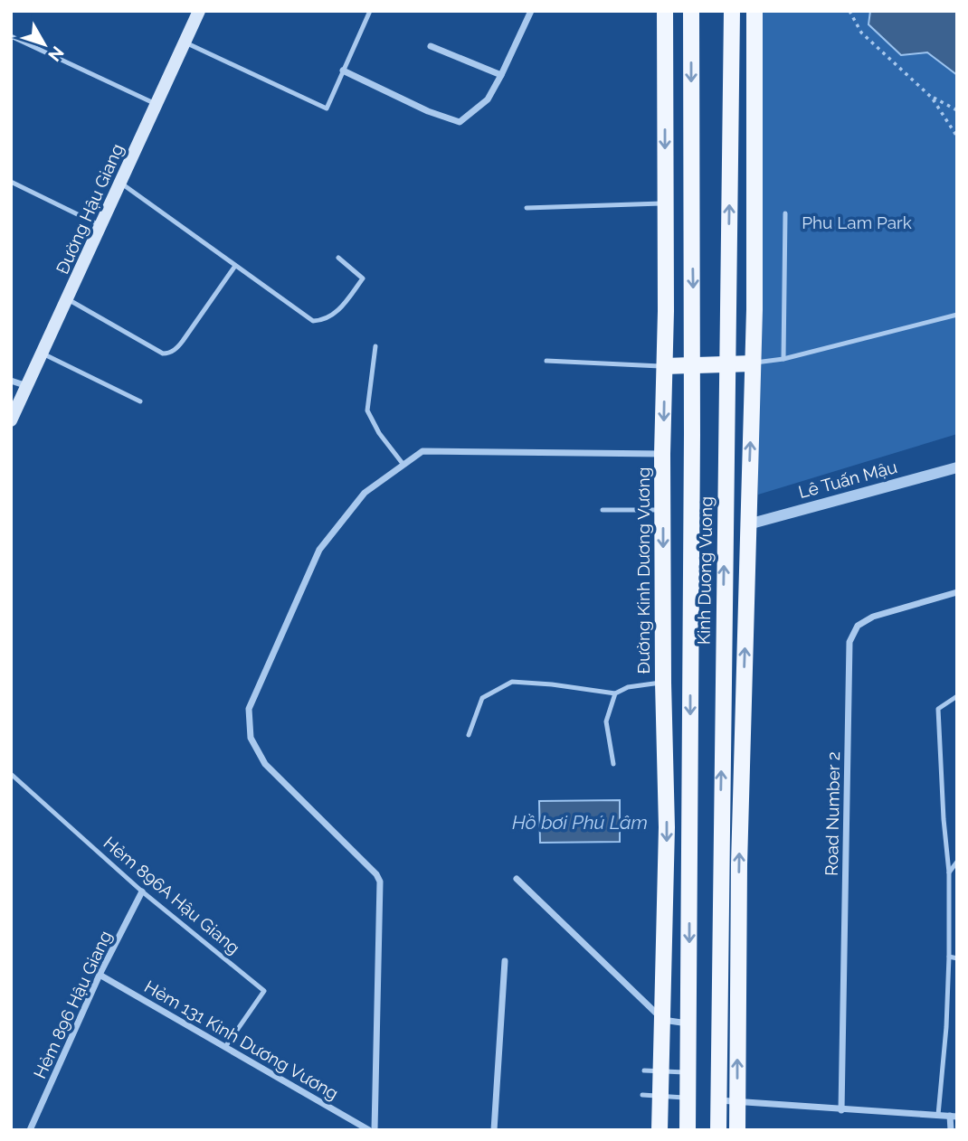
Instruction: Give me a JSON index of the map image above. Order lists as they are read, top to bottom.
{
  "streets": {
    "main road": ["Đường Hậu Giang", "Đường Kinh Dương Vương", "Kinh Duong Vuong"],
    "street": [
      "Lê Tuấn Mậu",
      "Road Number 2",
      "Hẻm 896 Hậu Giang",
      "Hẻm 131 Kinh Dương Vương"
    ],
    "lane": ["Hẻm 896A Hậu Giang"]
  },
  "crossings": [
    ["Hẻm 896A Hậu Giang", "Hẻm 896 Hậu Giang"],
    ["Hẻm 896A Hậu Giang", "Hẻm 131 Kinh Dương Vương"],
    ["Hẻm 896 Hậu Giang", "Hẻm 131 Kinh Dương Vương"]
  ],
  "water": ["Hồ bơi Phú Lâm"],
  "parks": ["Phu Lam Park"],
  "north": "bottom right"
}
